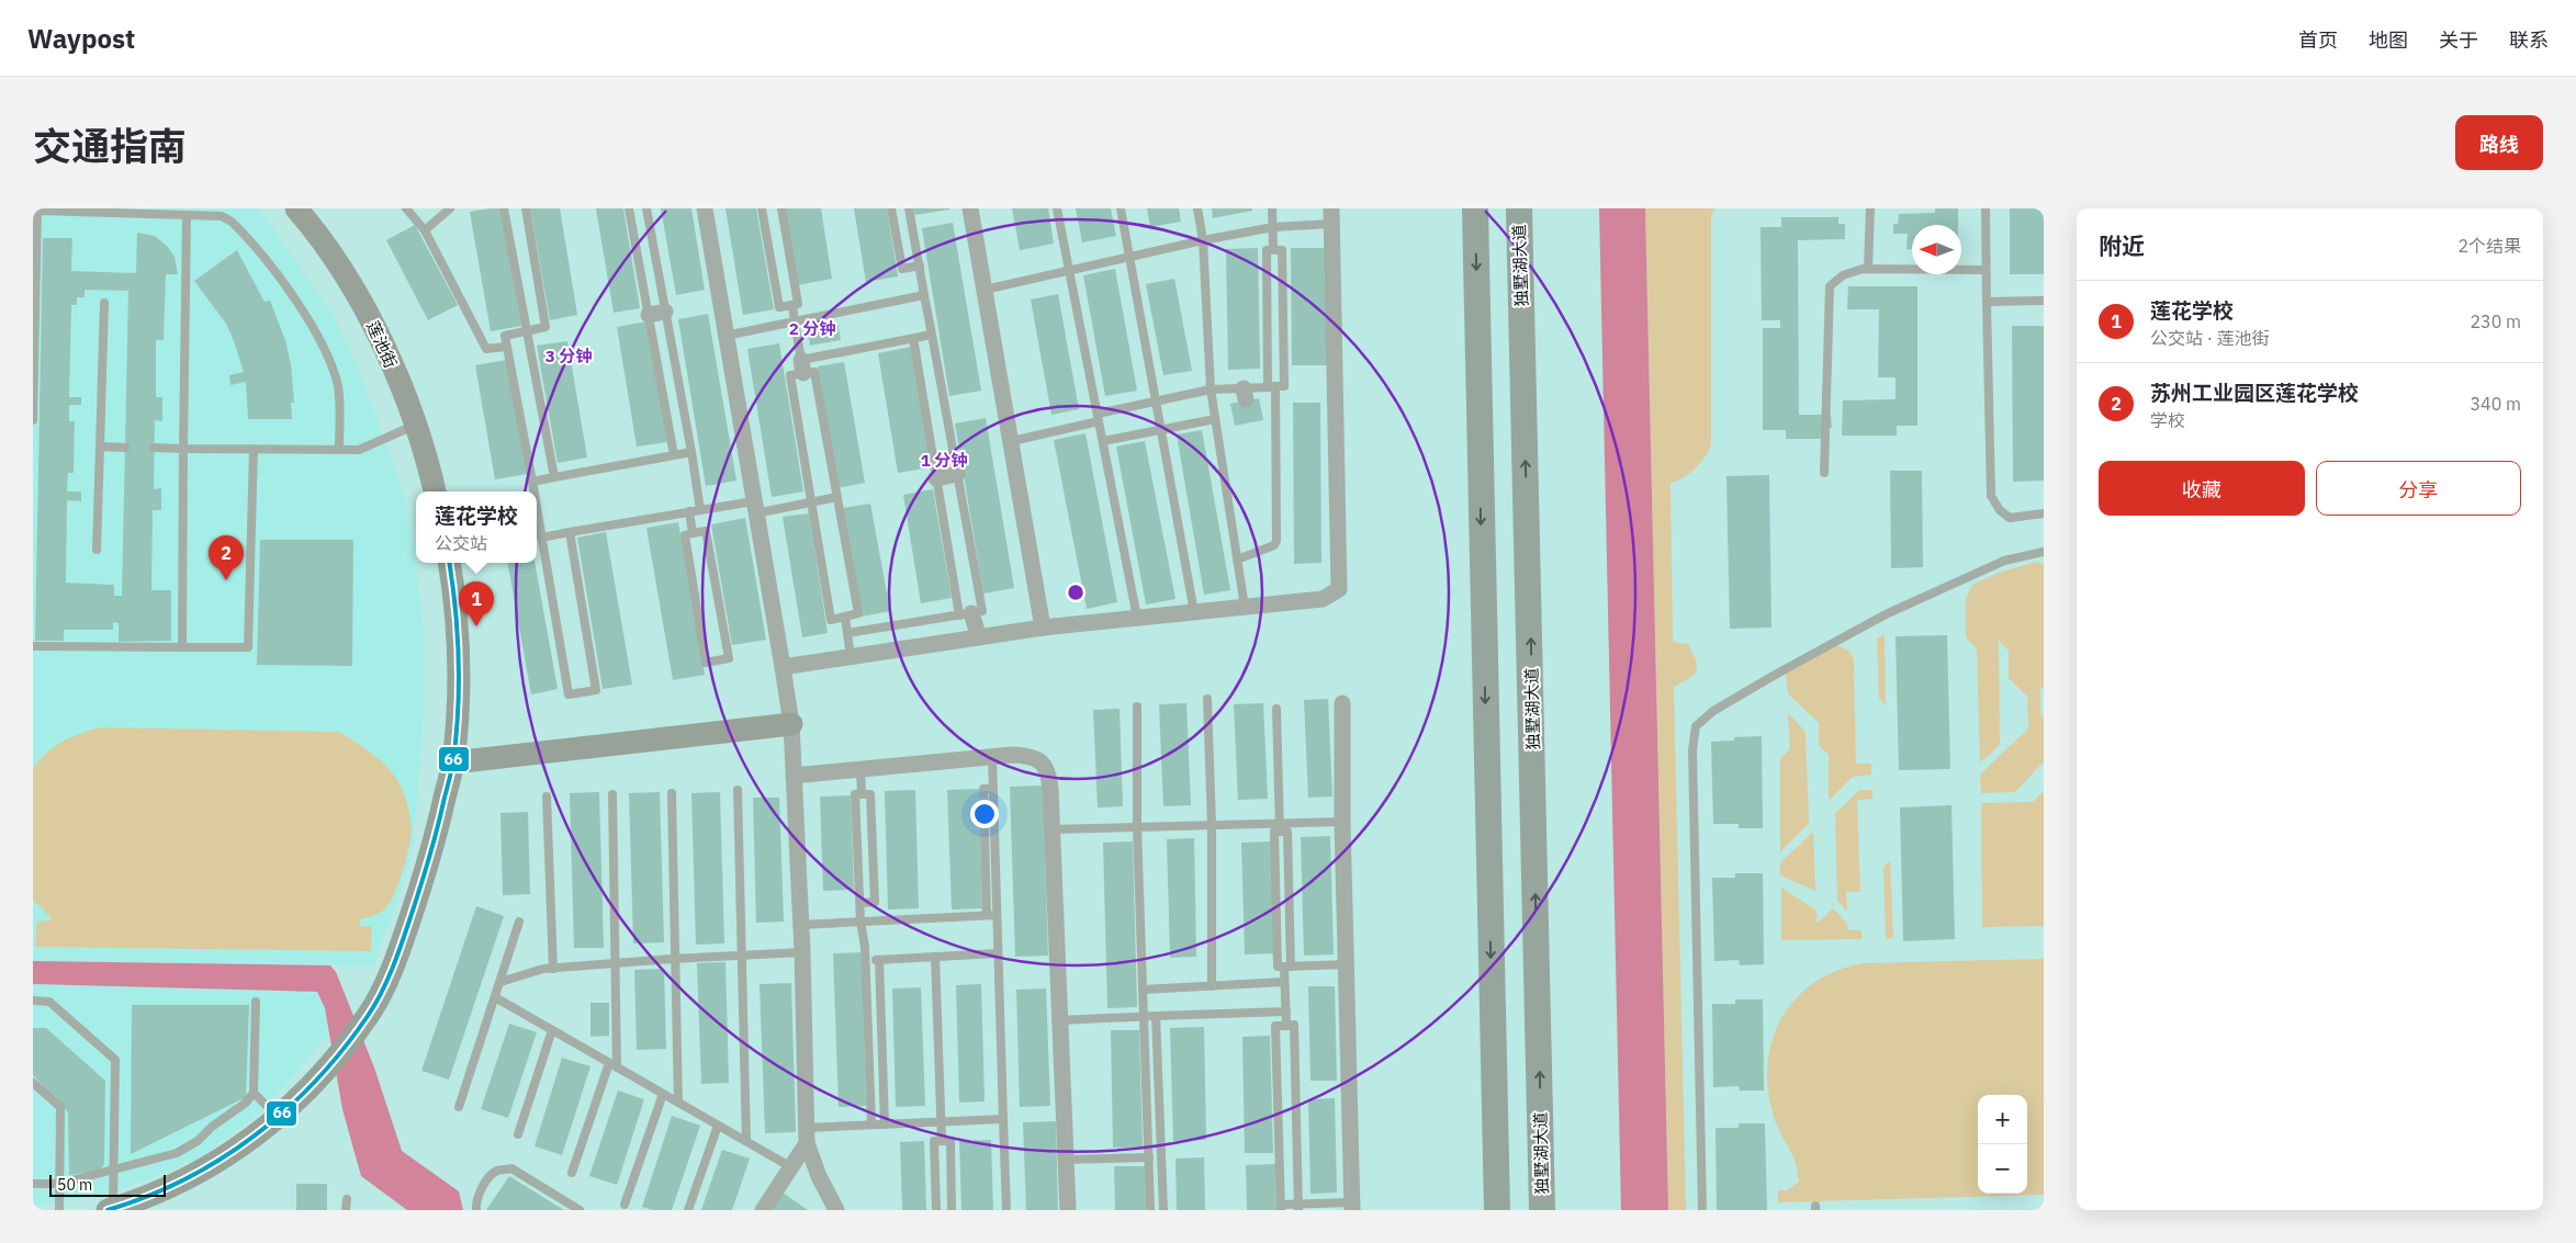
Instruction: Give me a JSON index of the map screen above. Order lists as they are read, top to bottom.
{
  "streets": {
    "main road": ["独墅湖大道", "莲池街"]
  },
  "lines": ["transit line 66"],
  "scale_bar": "50 m",
  "north": "left",
  "page": {
    "header": "Waypost",
    "nav": [
      "首页",
      "地图",
      "关于",
      "联系"
    ],
    "title": "交通指南",
    "buttons": [
      "路线",
      ["收藏", "分享"]
    ],
    "heading": ["附近", "2个结果"],
    "list": [
      {
        "mark": "1",
        "name": "莲花学校",
        "note": "公交站 · 莲池街",
        "value": "230 m"
      },
      {
        "mark": "2",
        "name": "苏州工业园区莲花学校",
        "note": "学校",
        "value": "340 m"
      }
    ],
    "popup": ["莲花学校", "公交站"],
    "pins": ["2", "1"],
    "map_buttons": ["+", "−"],
    "scale": "50 m"
  },
  "rings": ["2 分钟", "3 分钟", "1 分钟"]
}
